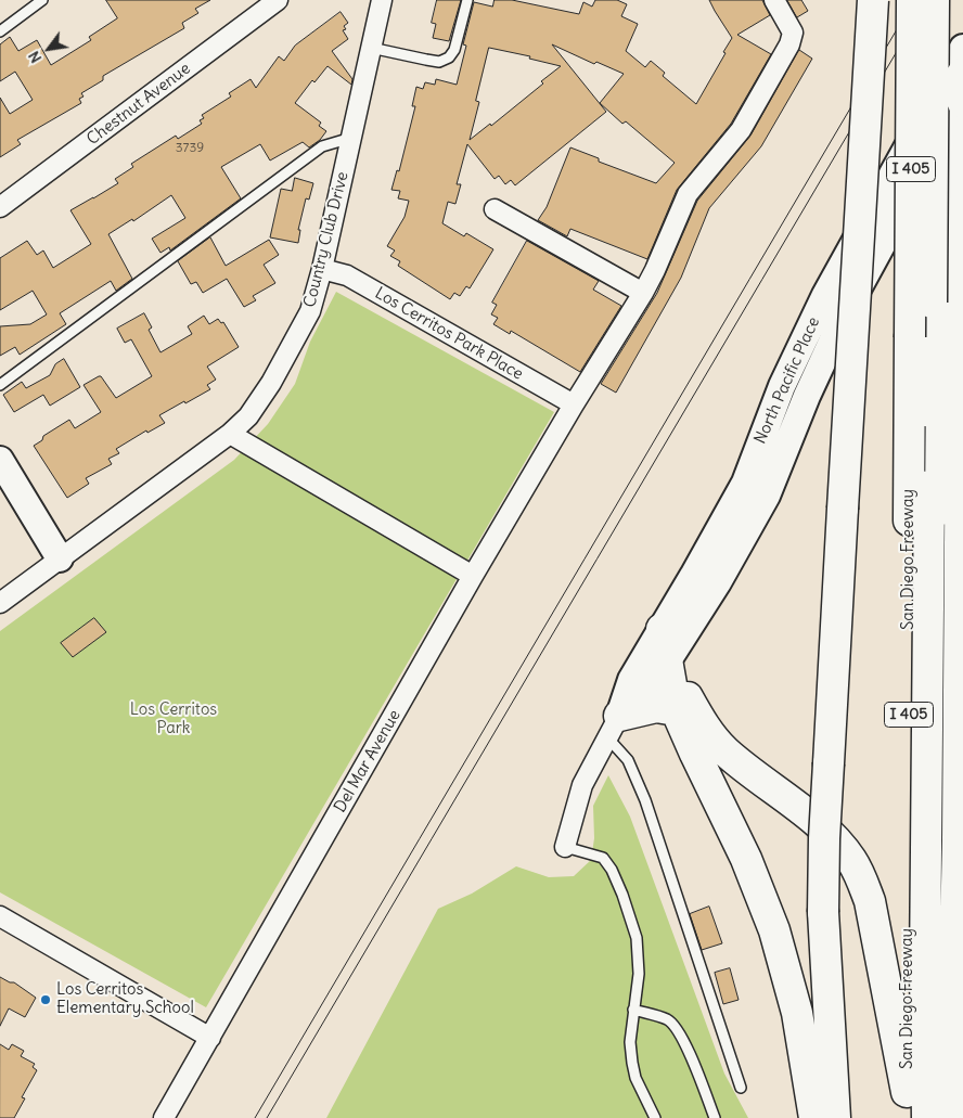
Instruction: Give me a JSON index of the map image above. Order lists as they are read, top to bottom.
{
  "streets": {
    "highway": ["I 405", "San Diego Freeway"],
    "main road": ["North Pacific Place"],
    "street": [
      "Chestnut Avenue",
      "Country Club Drive",
      "Los Cerritos Park Place",
      "Del Mar Avenue"
    ]
  },
  "crossings": [
    ["Country Club Drive", "Los Cerritos Park Place"],
    ["Los Cerritos Park Place", "Del Mar Avenue"]
  ],
  "parks": ["Los Cerritos Park"],
  "places": ["Los Cerritos Elementary School"],
  "house_numbers": ["3739"],
  "north": "bottom left"
}
